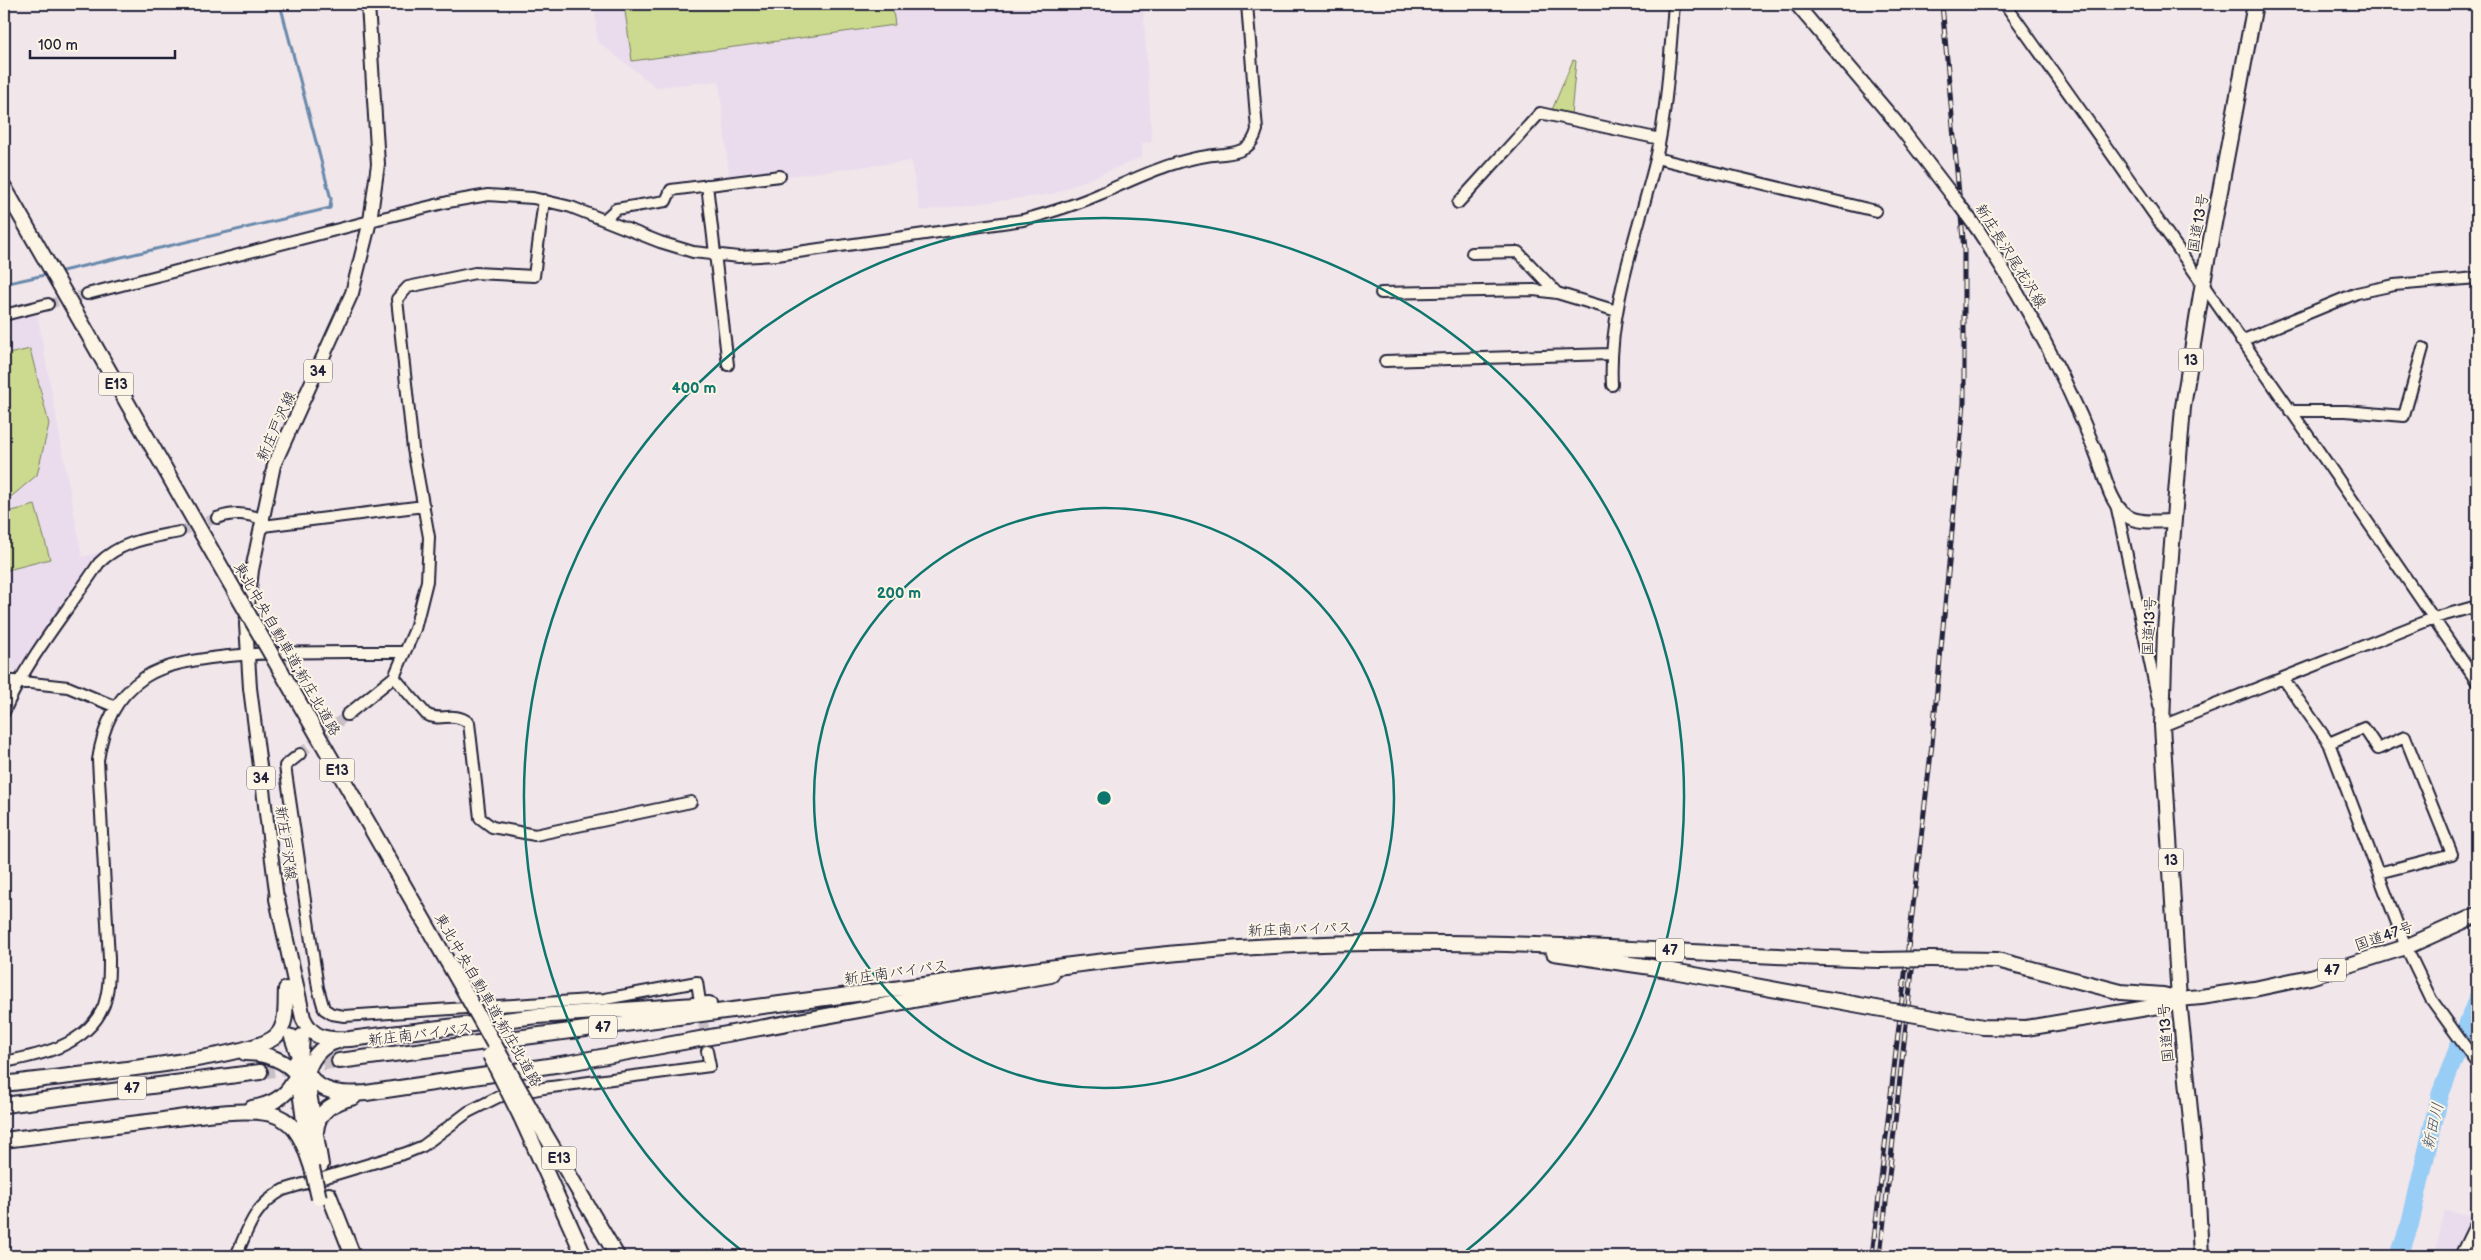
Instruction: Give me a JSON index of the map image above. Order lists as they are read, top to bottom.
{
  "streets": {
    "highway": [
      "国道13号",
      "13",
      "34",
      "E13",
      "東北中央自動車道;新庄北道路",
      "新庄南バイパス",
      "国道47号",
      "47"
    ],
    "main road": ["新庄長沢尾花沢線", "新庄戸沢線"]
  },
  "crossings": [
    ["国道13号", "新庄長沢尾花沢線"],
    ["国道13号", "国道47号"],
    ["国道13号", "47"],
    ["34", "新庄戸沢線"],
    ["新庄南バイパス", "47"],
    ["国道47号", "47"]
  ],
  "water": ["新田川"],
  "scale_bar": "100 m",
  "rings": ["400 m", "200 m"]
}
